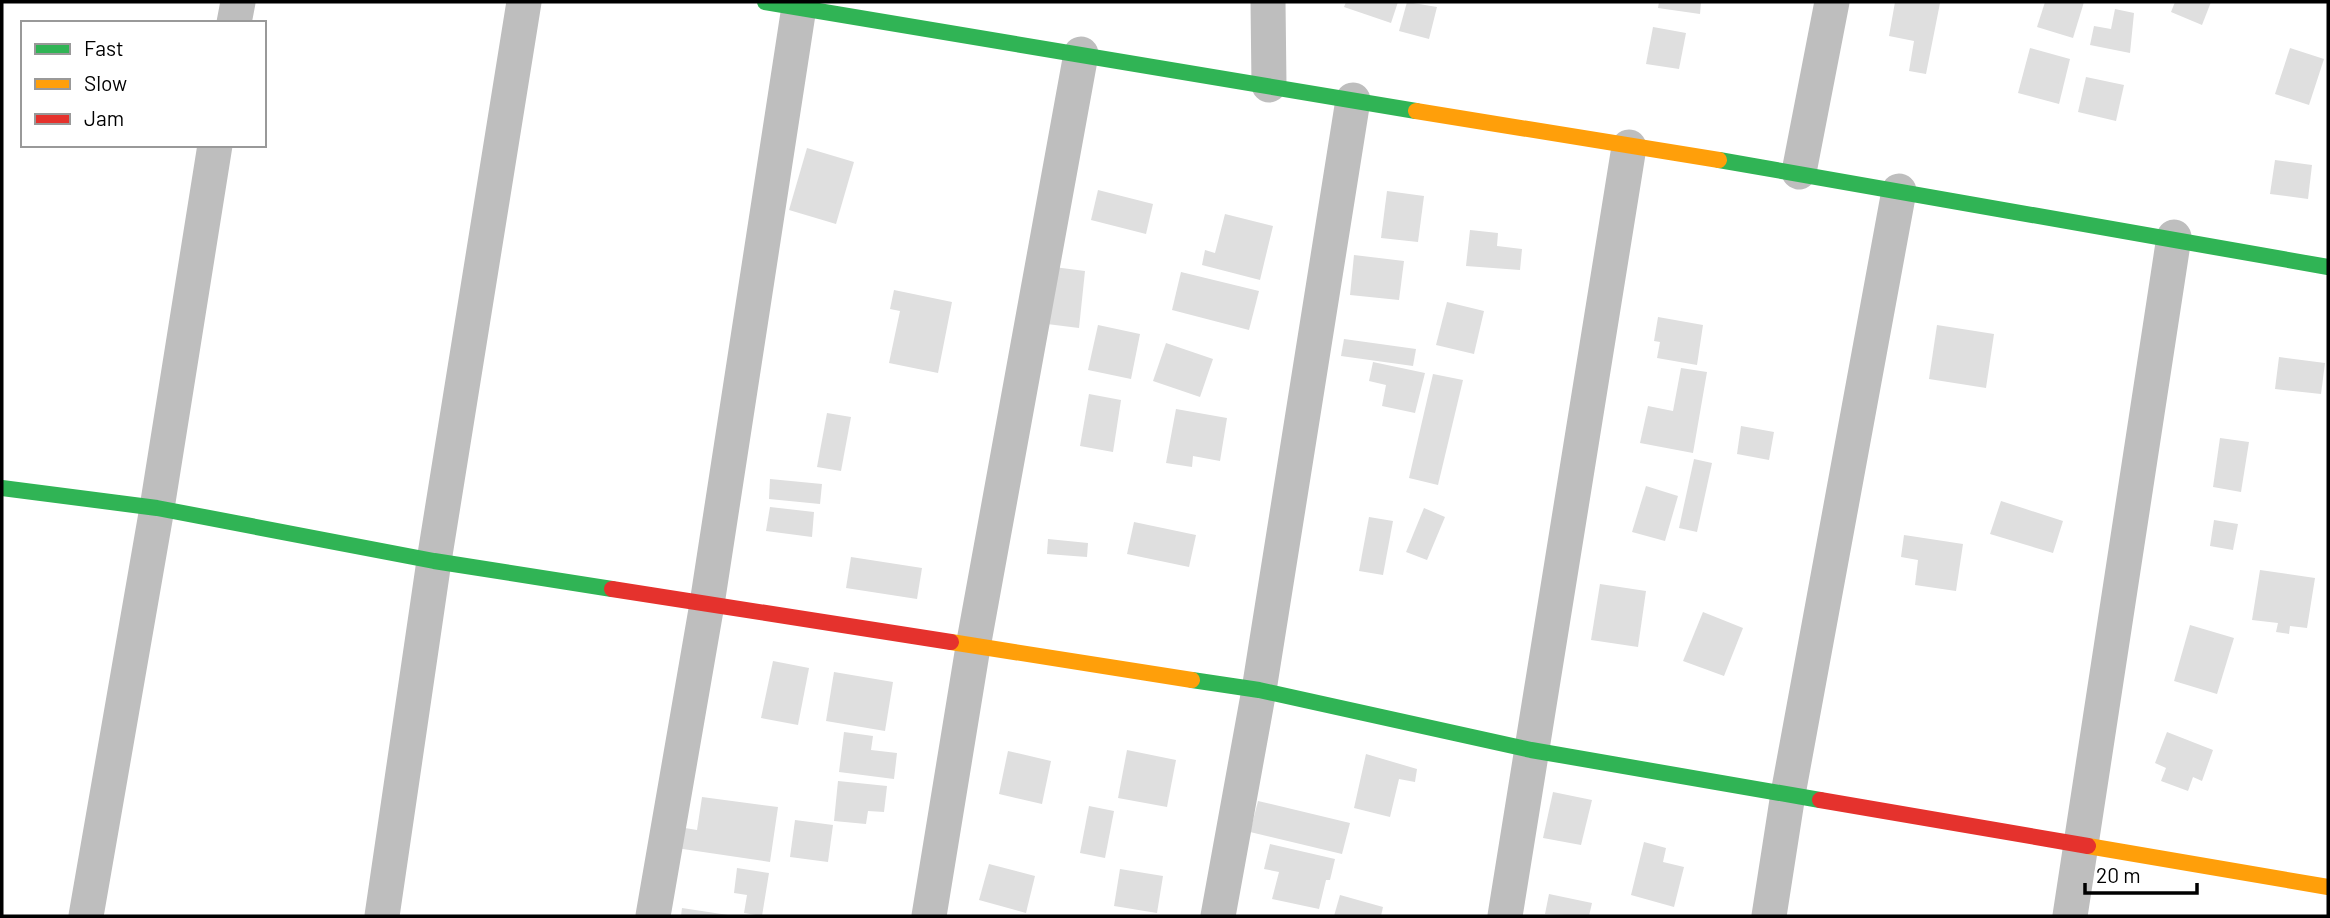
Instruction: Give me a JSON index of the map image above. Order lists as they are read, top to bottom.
{
  "legend": ["Fast", "Slow", "Jam"],
  "scale_bar": "20 m"
}
